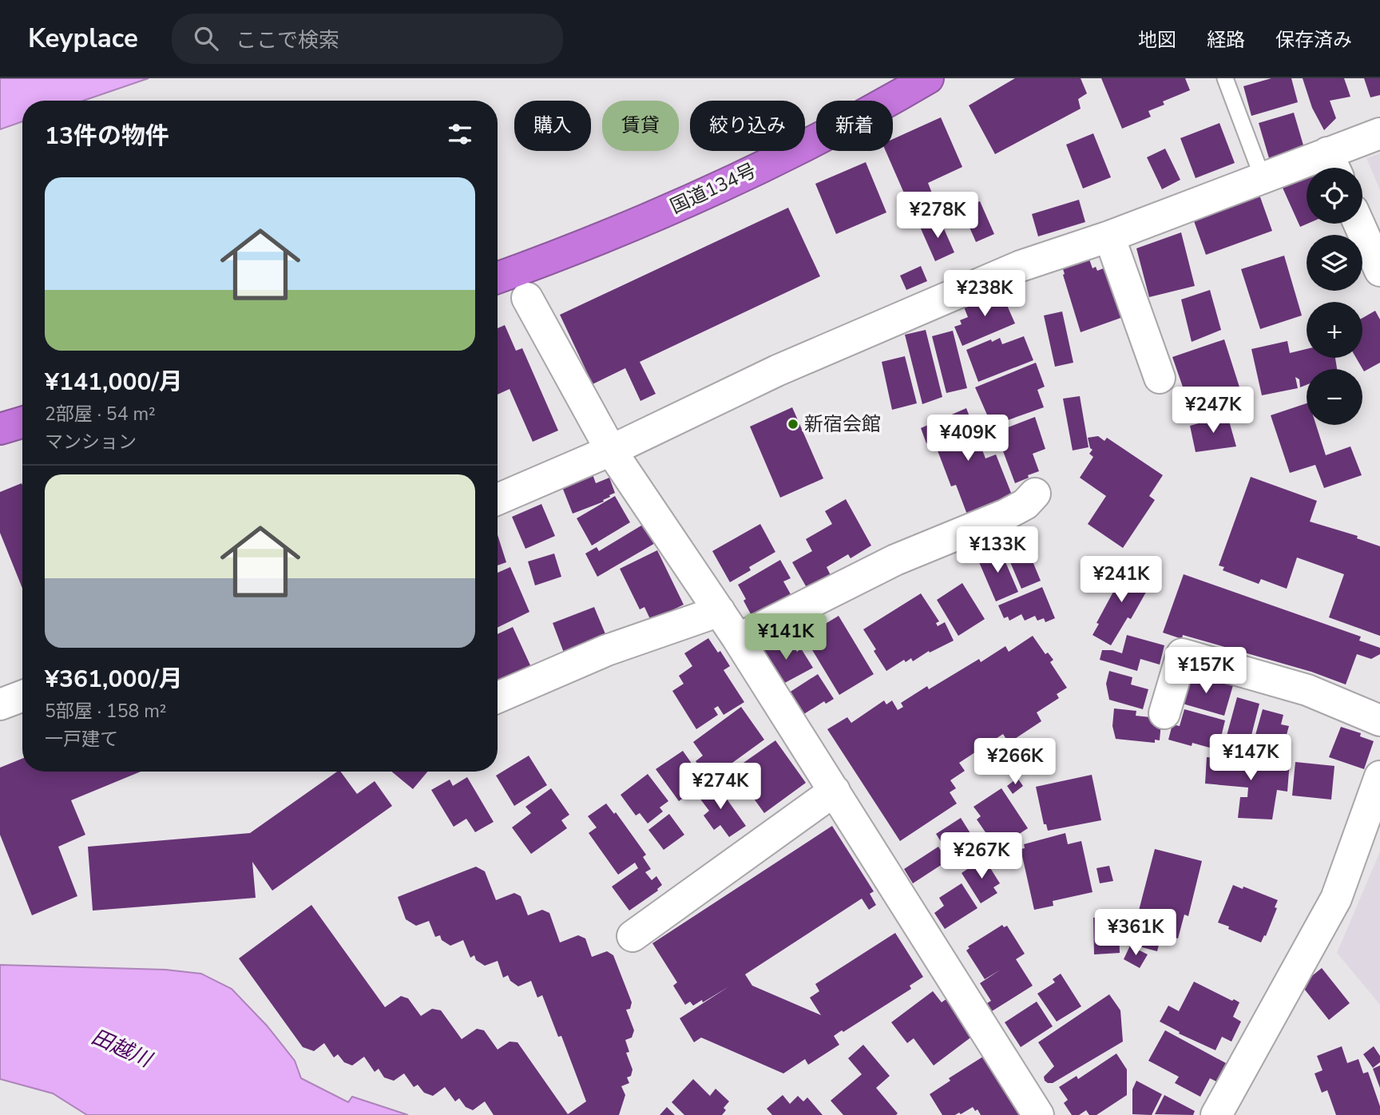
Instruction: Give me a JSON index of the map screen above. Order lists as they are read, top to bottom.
{
  "streets": {
    "highway": ["国道134号"]
  },
  "water": ["田越川"],
  "places": ["新宿会館"],
  "page": {
    "header": "Keyplace",
    "search": "ここで検索",
    "nav": ["地図", "経路", "保存済み"],
    "chip": [
      "購入",
      "賃貸",
      "絞り込み",
      "新着"
    ],
    "heading": "13件の物件",
    "map_buttons": ["+", "−"],
    "list": [
      {
        "name": "¥141,000/月",
        "note": "2部屋 · 54 m² · マンション"
      },
      {
        "name": "¥361,000/月",
        "note": "5部屋 · 158 m² · 一戸建て"
      }
    ],
    "price": [
      "¥278K",
      "¥238K",
      "¥247K",
      "¥409K",
      "¥133K",
      "¥241K",
      "¥141K",
      "¥157K",
      "¥147K",
      "¥266K",
      "¥274K",
      "¥267K",
      "¥361K"
    ]
  }
}
